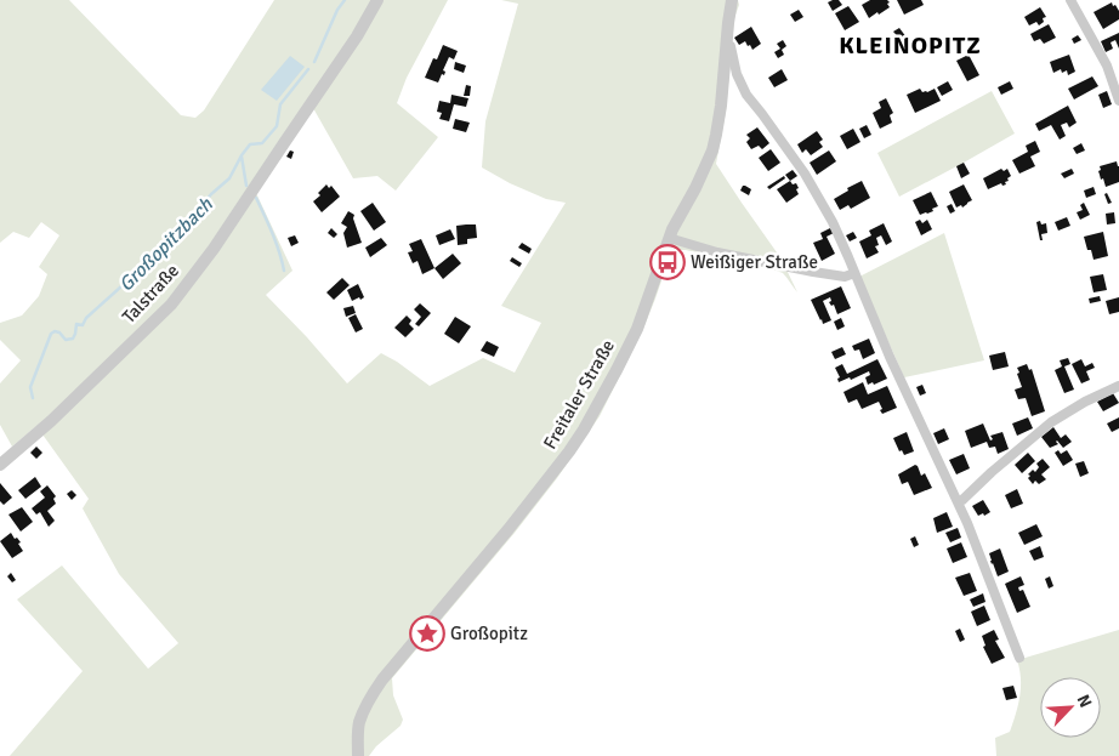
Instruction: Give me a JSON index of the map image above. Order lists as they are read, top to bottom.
{
  "streets": {
    "street": ["Talstraße", "Freitaler Straße"]
  },
  "districts": ["KLEINOPITZ"],
  "water": ["Großopitzbach"],
  "places": {
    "bus stop": ["Weißiger Straße"],
    "place": ["Großopitz"]
  },
  "north": "top right"
}
